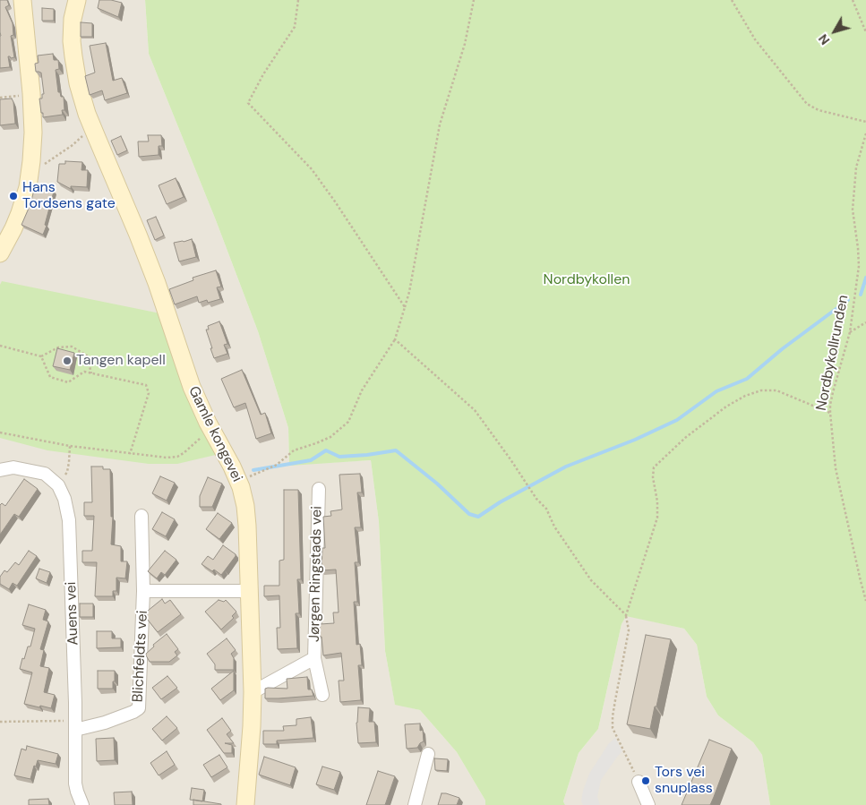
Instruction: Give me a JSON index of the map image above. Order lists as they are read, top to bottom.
{
  "streets": {
    "main road": ["Gamle kongevei"],
    "street": ["Jørgen Ringstads vei", "Auens vei", "Blichfeldts vei"],
    "path": ["Nordbykollrunden"]
  },
  "crossings": [
    ["Gamle kongevei", "Jørgen Ringstads vei"],
    ["Gamle kongevei", "Blichfeldts vei"],
    ["Auens vei", "Blichfeldts vei"]
  ],
  "parks": ["Nordbykollen"],
  "places": ["Hans Tordsens gate", "Tangen kapell", "Tors vei snuplass"],
  "north": "bottom left"
}
